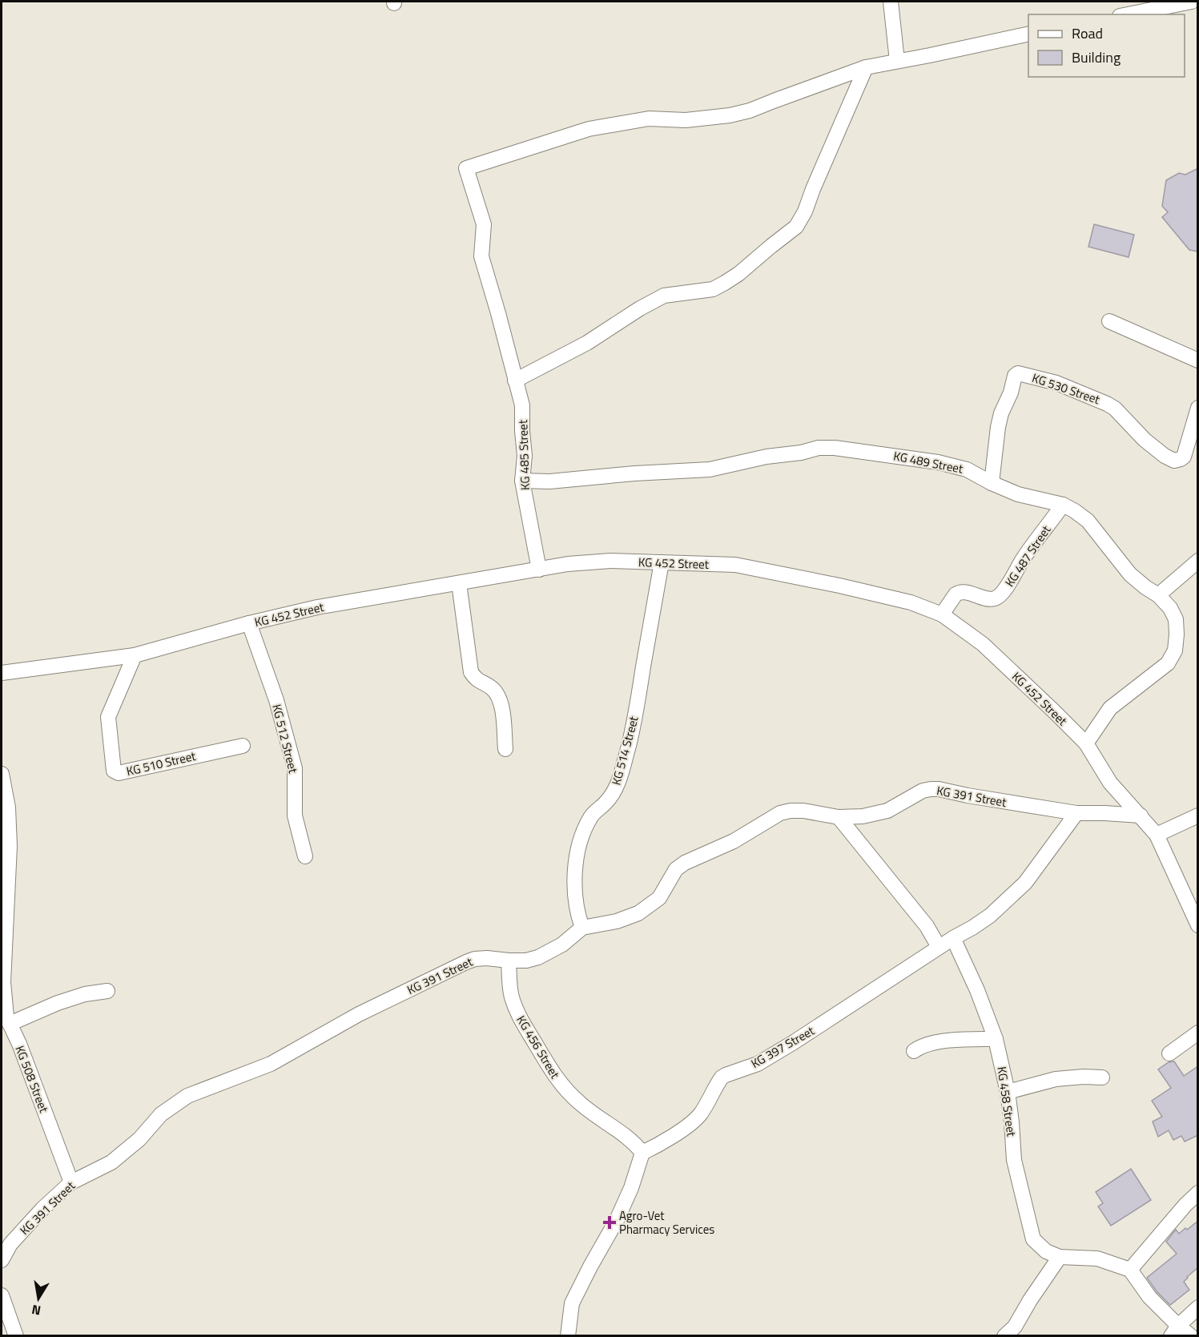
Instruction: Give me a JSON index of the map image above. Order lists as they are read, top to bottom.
{
  "streets": {
    "street": [
      "KG 530 Street",
      "KG 485 Street",
      "KG 489 Street",
      "KG 487 Street",
      "KG 452 Street",
      "KG 512 Street",
      "KG 514 Street",
      "KG 510 Street",
      "KG 391 Street",
      "KG 456 Street",
      "KG 397 Street",
      "KG 508 Street",
      "KG 458 Street"
    ]
  },
  "crossings": [
    ["KG 530 Street", "KG 489 Street"],
    ["KG 485 Street", "KG 489 Street"],
    ["KG 485 Street", "KG 452 Street"],
    ["KG 489 Street", "KG 487 Street"],
    ["KG 489 Street", "KG 452 Street"],
    ["KG 487 Street", "KG 452 Street"],
    ["KG 452 Street", "KG 512 Street"],
    ["KG 452 Street", "KG 514 Street"],
    ["KG 452 Street", "KG 510 Street"],
    ["KG 452 Street", "KG 391 Street"],
    ["KG 514 Street", "KG 391 Street"],
    ["KG 391 Street", "KG 456 Street"],
    ["KG 391 Street", "KG 397 Street"],
    ["KG 391 Street", "KG 508 Street"],
    ["KG 456 Street", "KG 397 Street"],
    ["KG 397 Street", "KG 458 Street"]
  ],
  "places": {
    "health": ["Agro-Vet Pharmacy Services"]
  },
  "legend": ["Road", "Building"],
  "north": "bottom"
}
